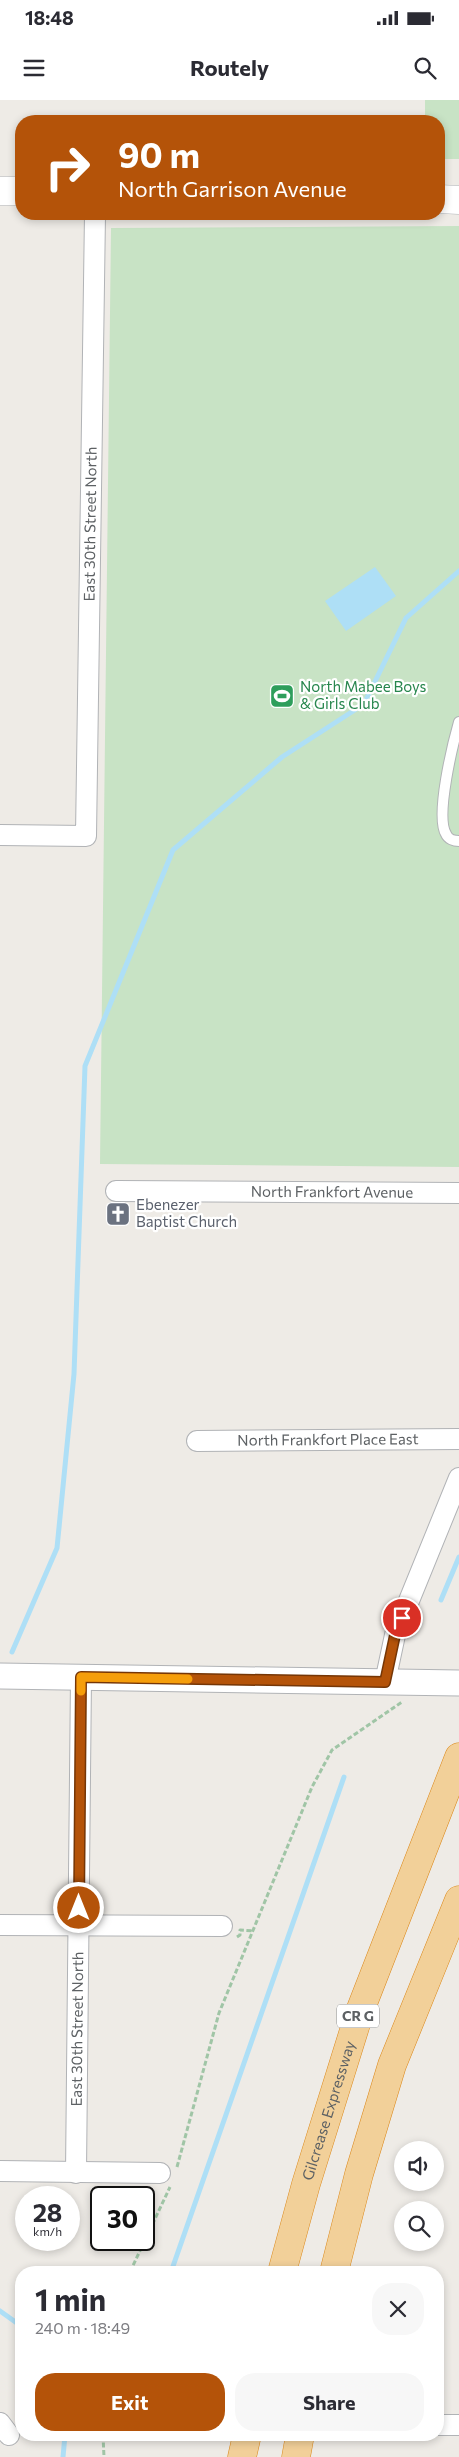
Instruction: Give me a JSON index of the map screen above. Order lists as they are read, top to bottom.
{
  "streets": {
    "highway": ["CR G", "Gilcrease Expressway"],
    "street": ["East 30th Street North", "North Frankfort Avenue", "North Frankfort Place East"]
  },
  "places": {
    "sports": ["North Mabee Boys & Girls Club"],
    "church": ["Ebenezer Baptist Church"]
  },
  "page": {
    "status": "18:48",
    "header": "Routely",
    "turn": ["90 m", "North Garrison Avenue"],
    "speed": "28 km/h",
    "limit": "30",
    "heading": ["1 min", "240 m · 18:49"],
    "buttons": ["Exit", "Share"]
  }
}
